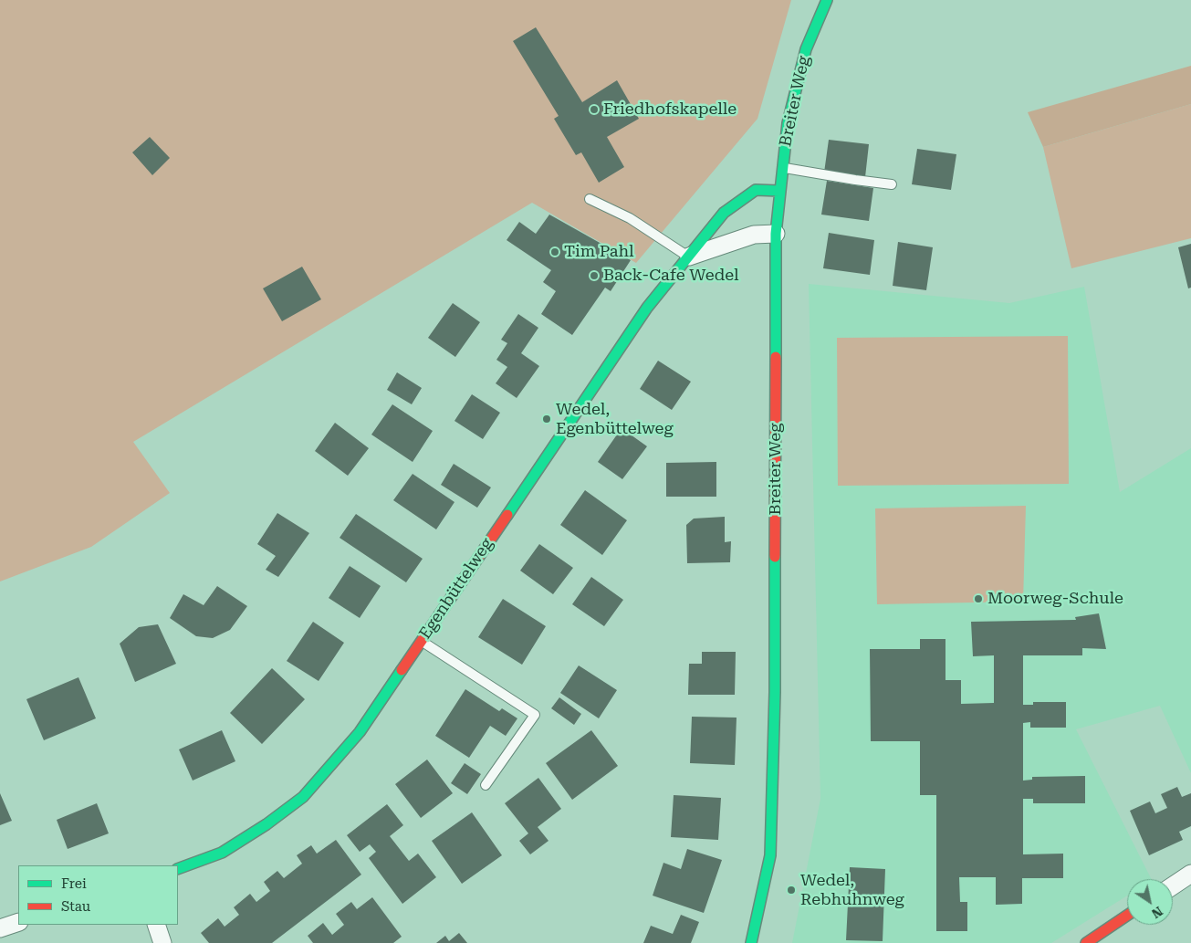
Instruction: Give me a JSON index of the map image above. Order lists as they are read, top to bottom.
{
  "streets": {
    "street": ["Breiter Weg", "Egenbüttelweg"]
  },
  "crossings": [
    ["Breiter Weg", "Egenbüttelweg"]
  ],
  "places": [
    "Friedhofskapelle",
    "Tim Pahl",
    "Back-Cafe Wedel",
    "Wedel, Egenbüttelweg",
    "Moorweg-Schule",
    "Wedel, Rebhuhnweg"
  ],
  "legend": ["Frei", "Stau"],
  "north": "bottom right"
}
